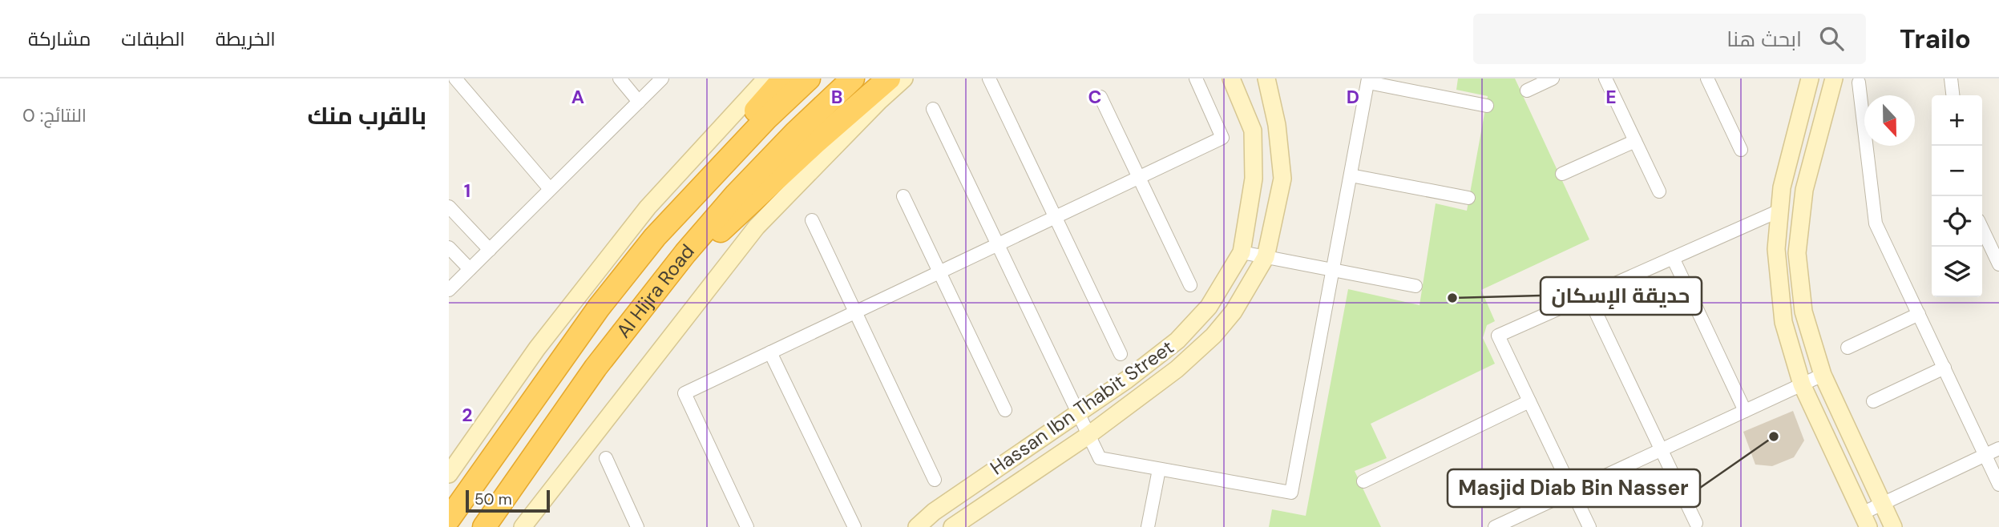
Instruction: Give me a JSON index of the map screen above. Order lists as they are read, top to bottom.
{
  "streets": {
    "highway": ["Al Hijra Road"],
    "street": ["Hassan Ibn Thabit Street"]
  },
  "places": ["حديقة الإسكان", "Masjid Diab Bin Nasser"],
  "scale_bar": "50 m",
  "north": "bottom",
  "page": {
    "header": "Trailo",
    "search": "ابحث هنا",
    "nav": ["الخريطة", "الطبقات", "مشاركة"],
    "heading": ["بالقرب منك", "النتائج: 0"],
    "map_buttons": ["+", "−"],
    "scale": "50 m"
  },
  "grid": {
    "columns": [
      "A",
      "B",
      "C",
      "D",
      "E"
    ],
    "rows": ["1", "2"]
  }
}
